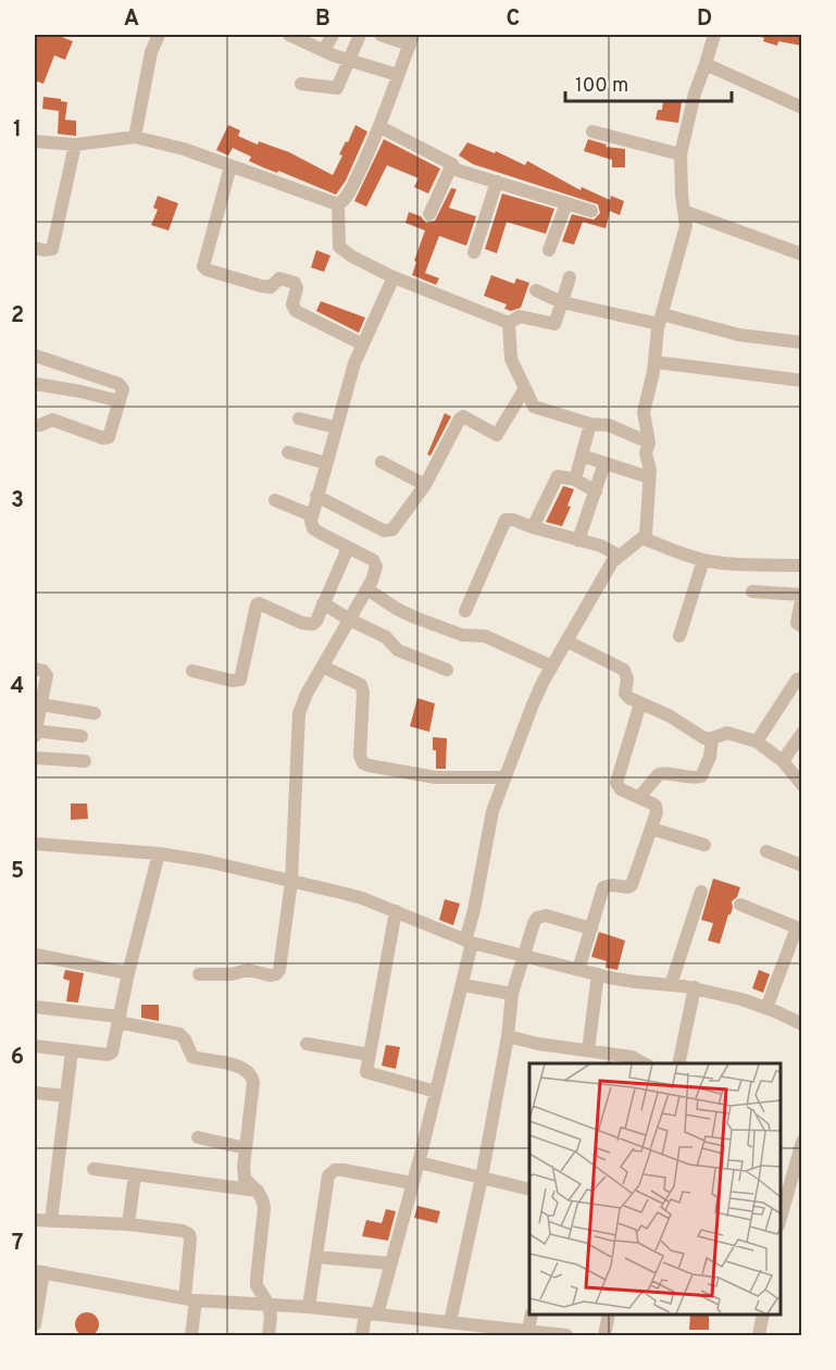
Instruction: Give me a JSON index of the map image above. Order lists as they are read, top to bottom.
{
  "scale_bar": "100 m",
  "grid": {
    "columns": [
      "A",
      "B",
      "C",
      "D"
    ],
    "rows": [
      "1",
      "2",
      "3",
      "4",
      "5",
      "6",
      "7"
    ]
  }
}
